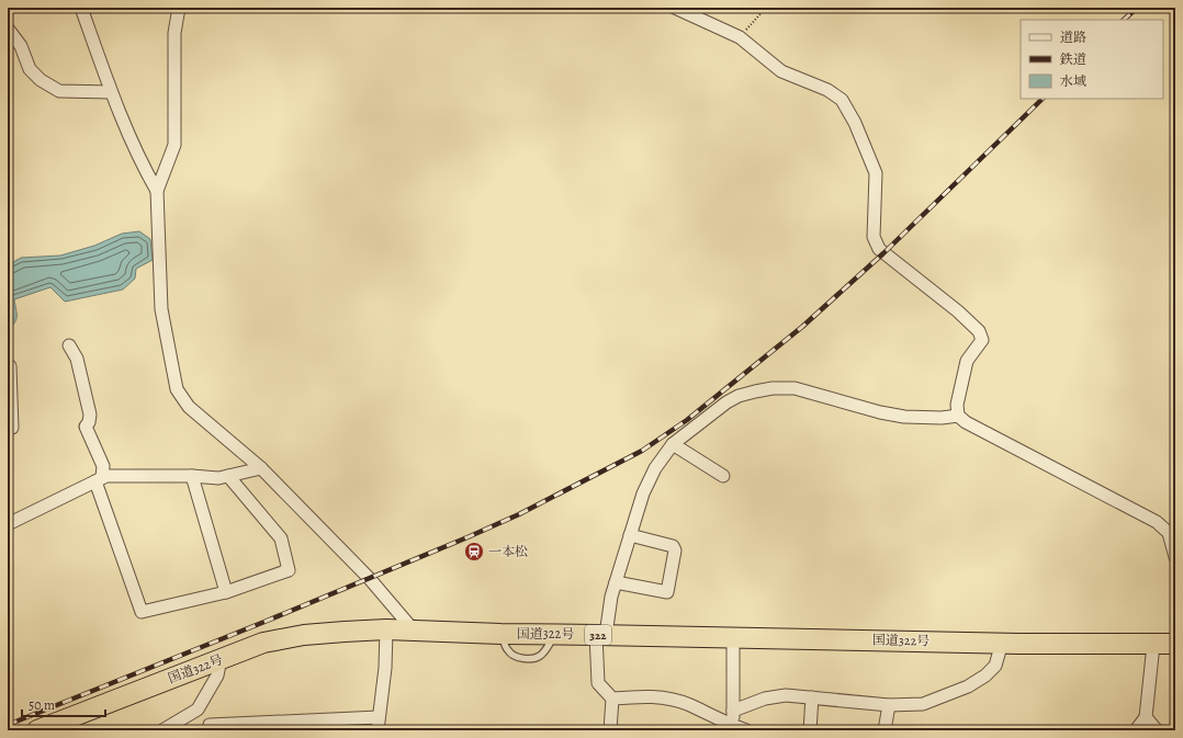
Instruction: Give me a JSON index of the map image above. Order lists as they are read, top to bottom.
{
  "streets": {
    "highway": ["国道322号", "322"]
  },
  "places": {
    "station": ["一本松"]
  },
  "legend": ["道路", "鉄道", "水域"],
  "scale_bar": "50 m"
}
